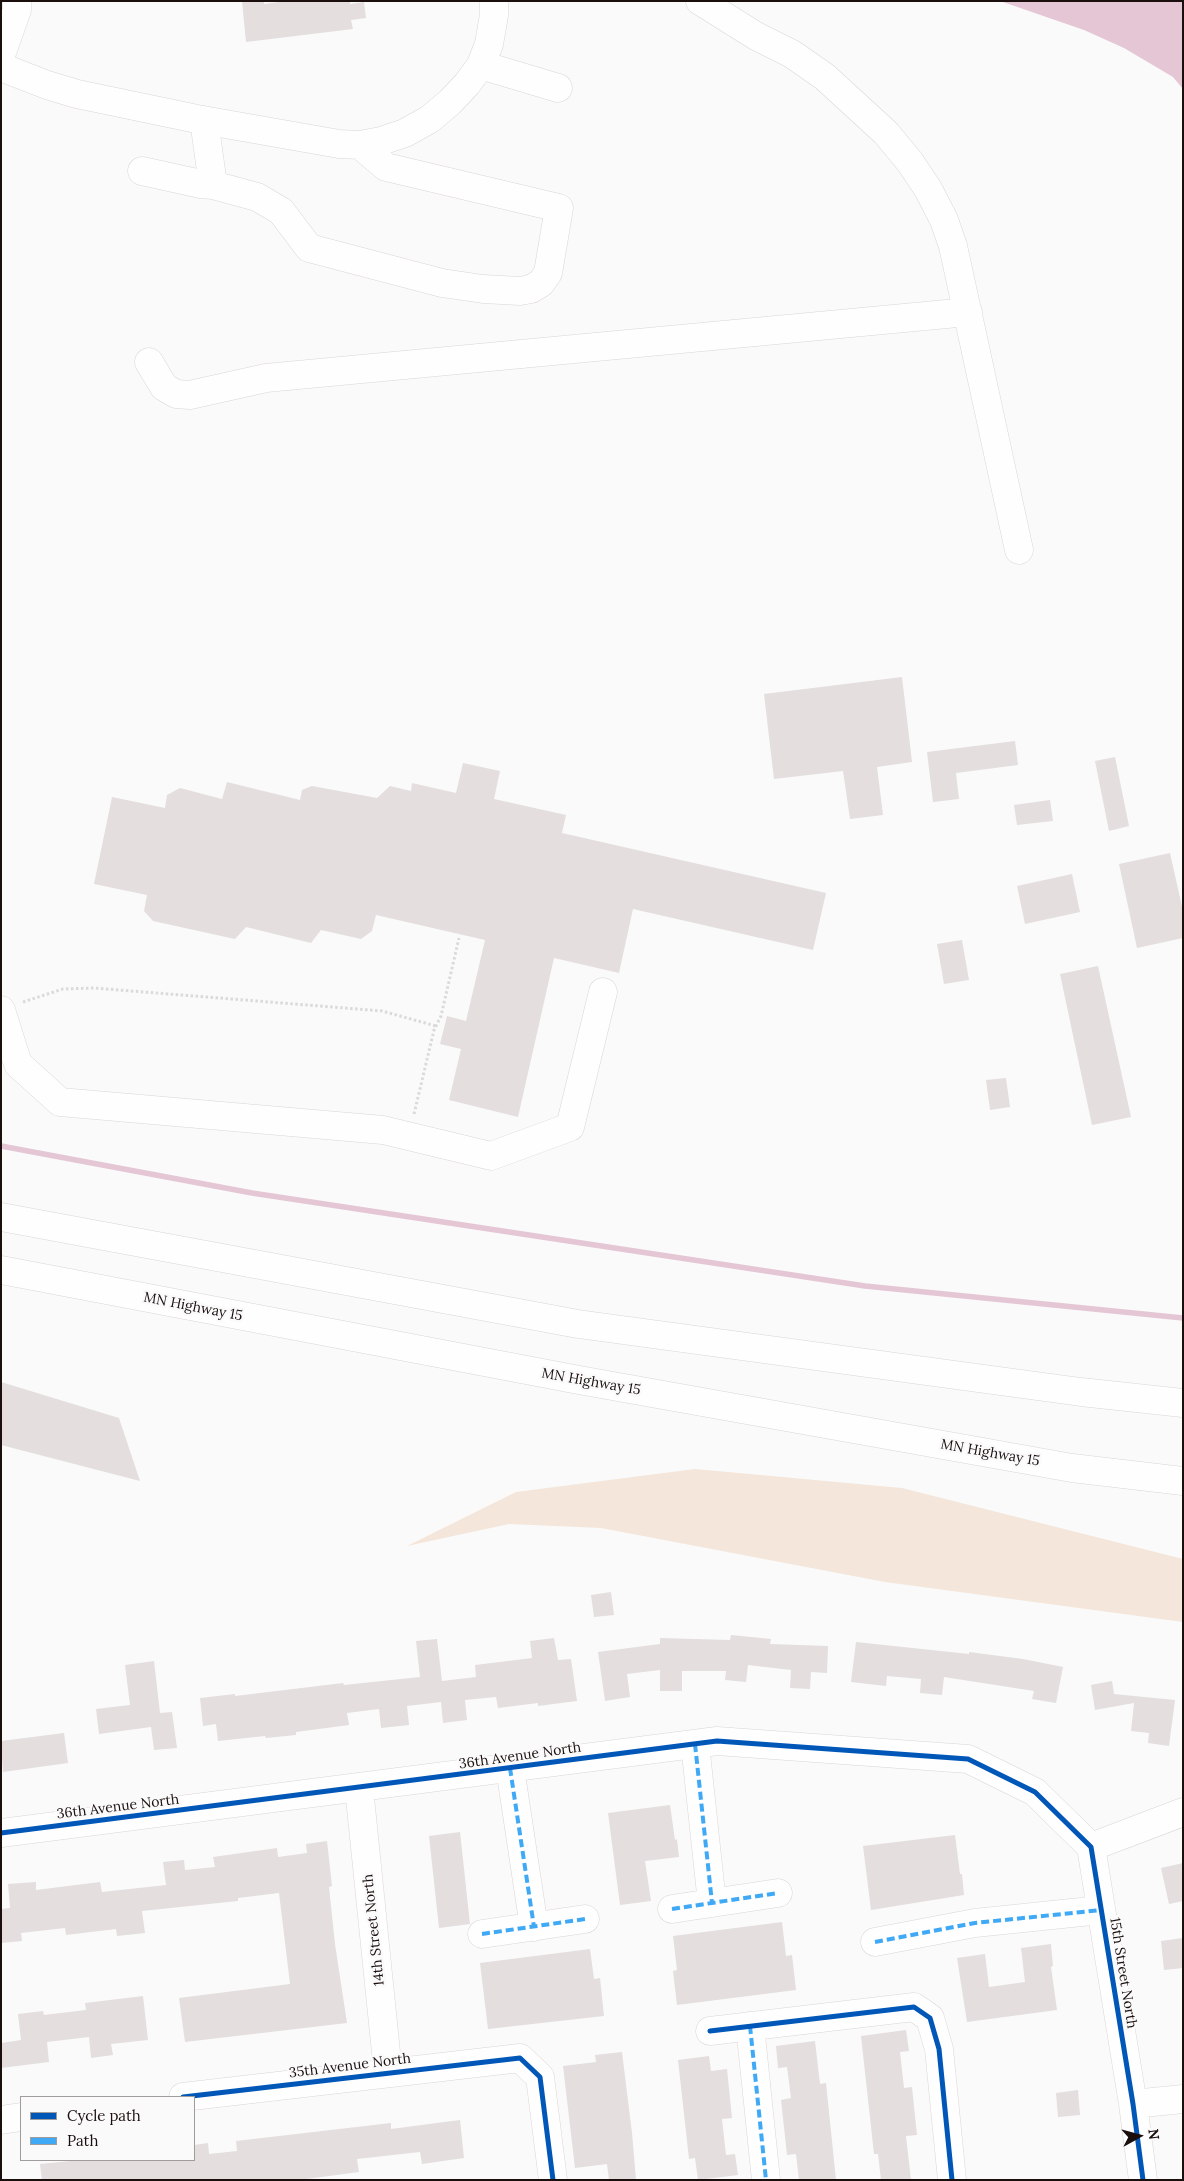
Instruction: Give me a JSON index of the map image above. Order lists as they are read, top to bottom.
{
  "streets": {
    "main road": [
      "MN Highway 15",
      "36th Avenue North",
      "14th Street North",
      "15th Street North",
      "35th Avenue North"
    ]
  },
  "crossings": [
    ["36th Avenue North", "14th Street North"],
    ["36th Avenue North", "15th Street North"],
    ["14th Street North", "35th Avenue North"]
  ],
  "legend": ["Cycle path", "Path"],
  "north": "right"
}
